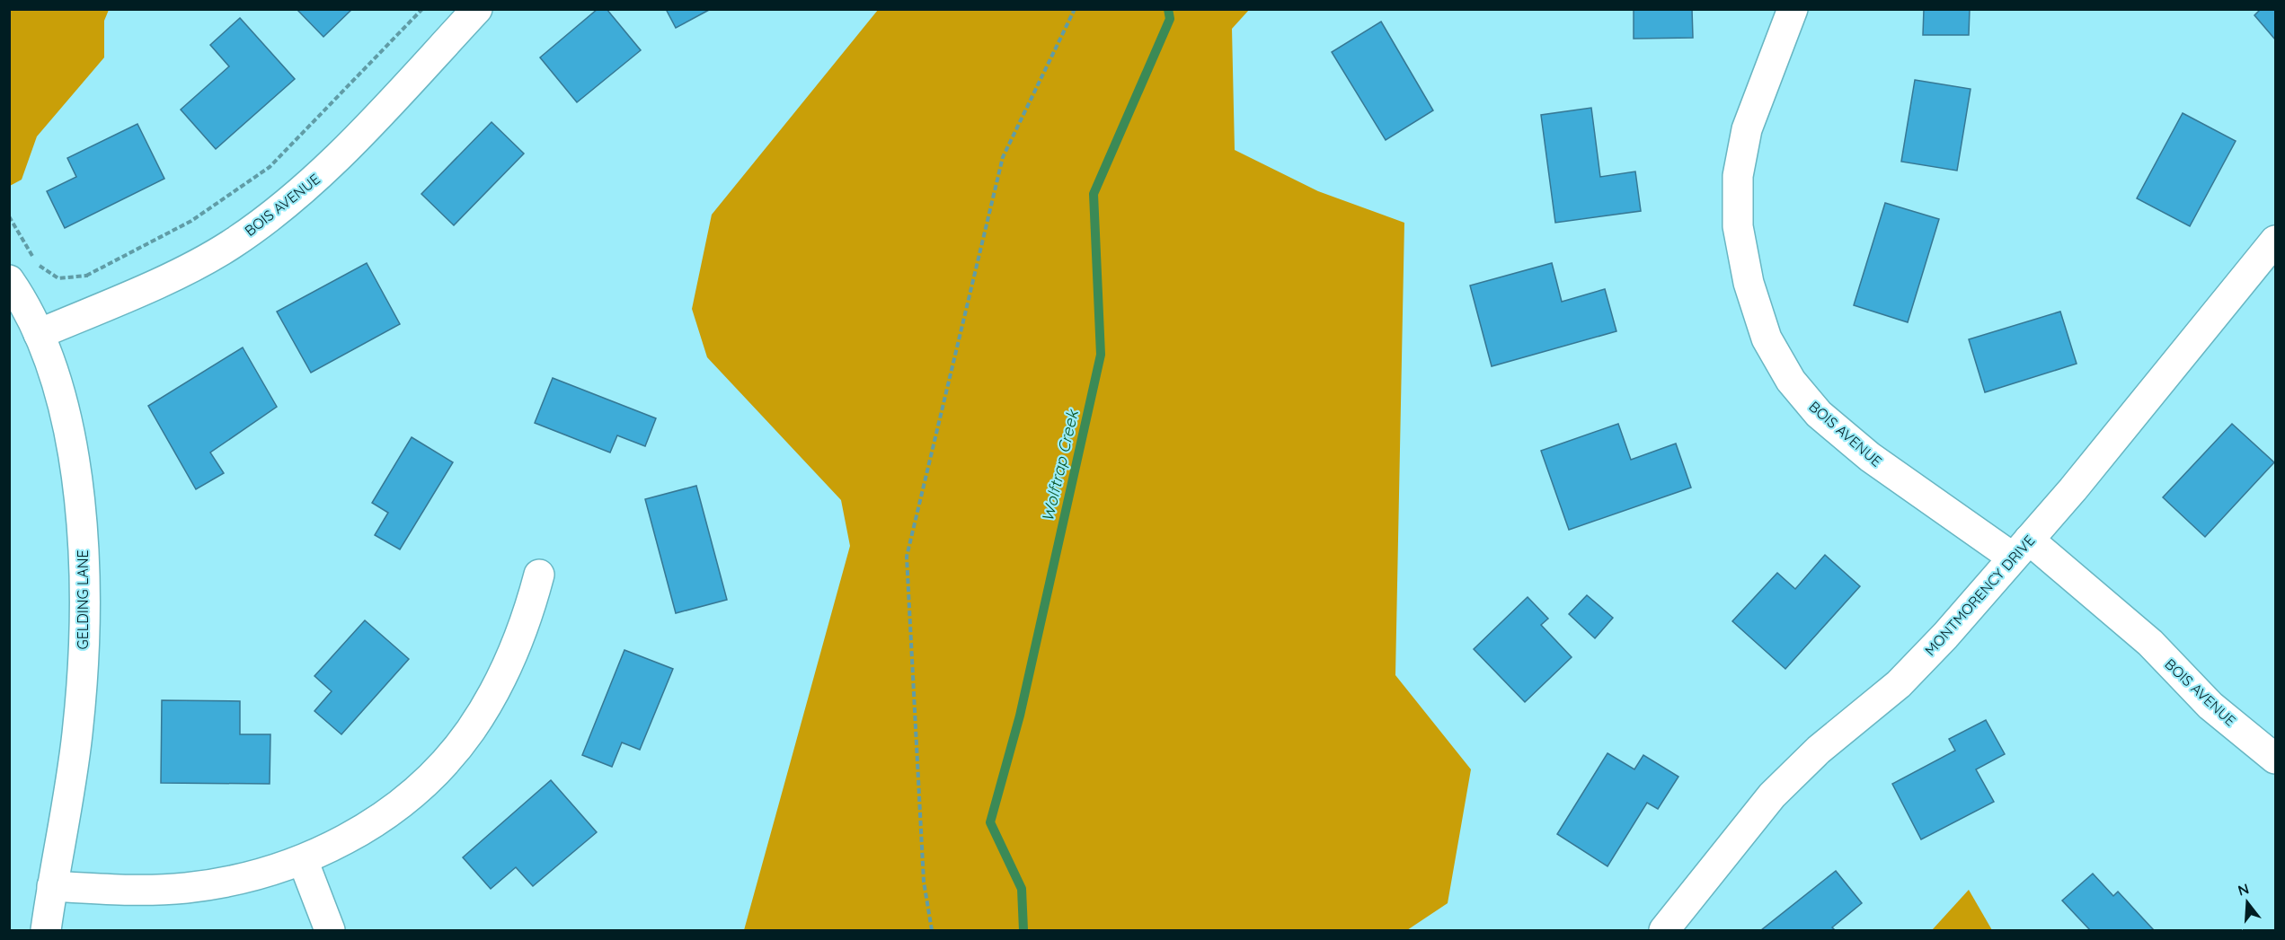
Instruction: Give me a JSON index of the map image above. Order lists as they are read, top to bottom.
{
  "streets": {
    "street": ["BOIS AVENUE", "MONTMORENCY DRIVE", "GELDING LANE"]
  },
  "crossings": [
    ["BOIS AVENUE", "MONTMORENCY DRIVE"],
    ["BOIS AVENUE", "GELDING LANE"]
  ],
  "water": ["Wolftrap Creek"],
  "north": "top"
}
